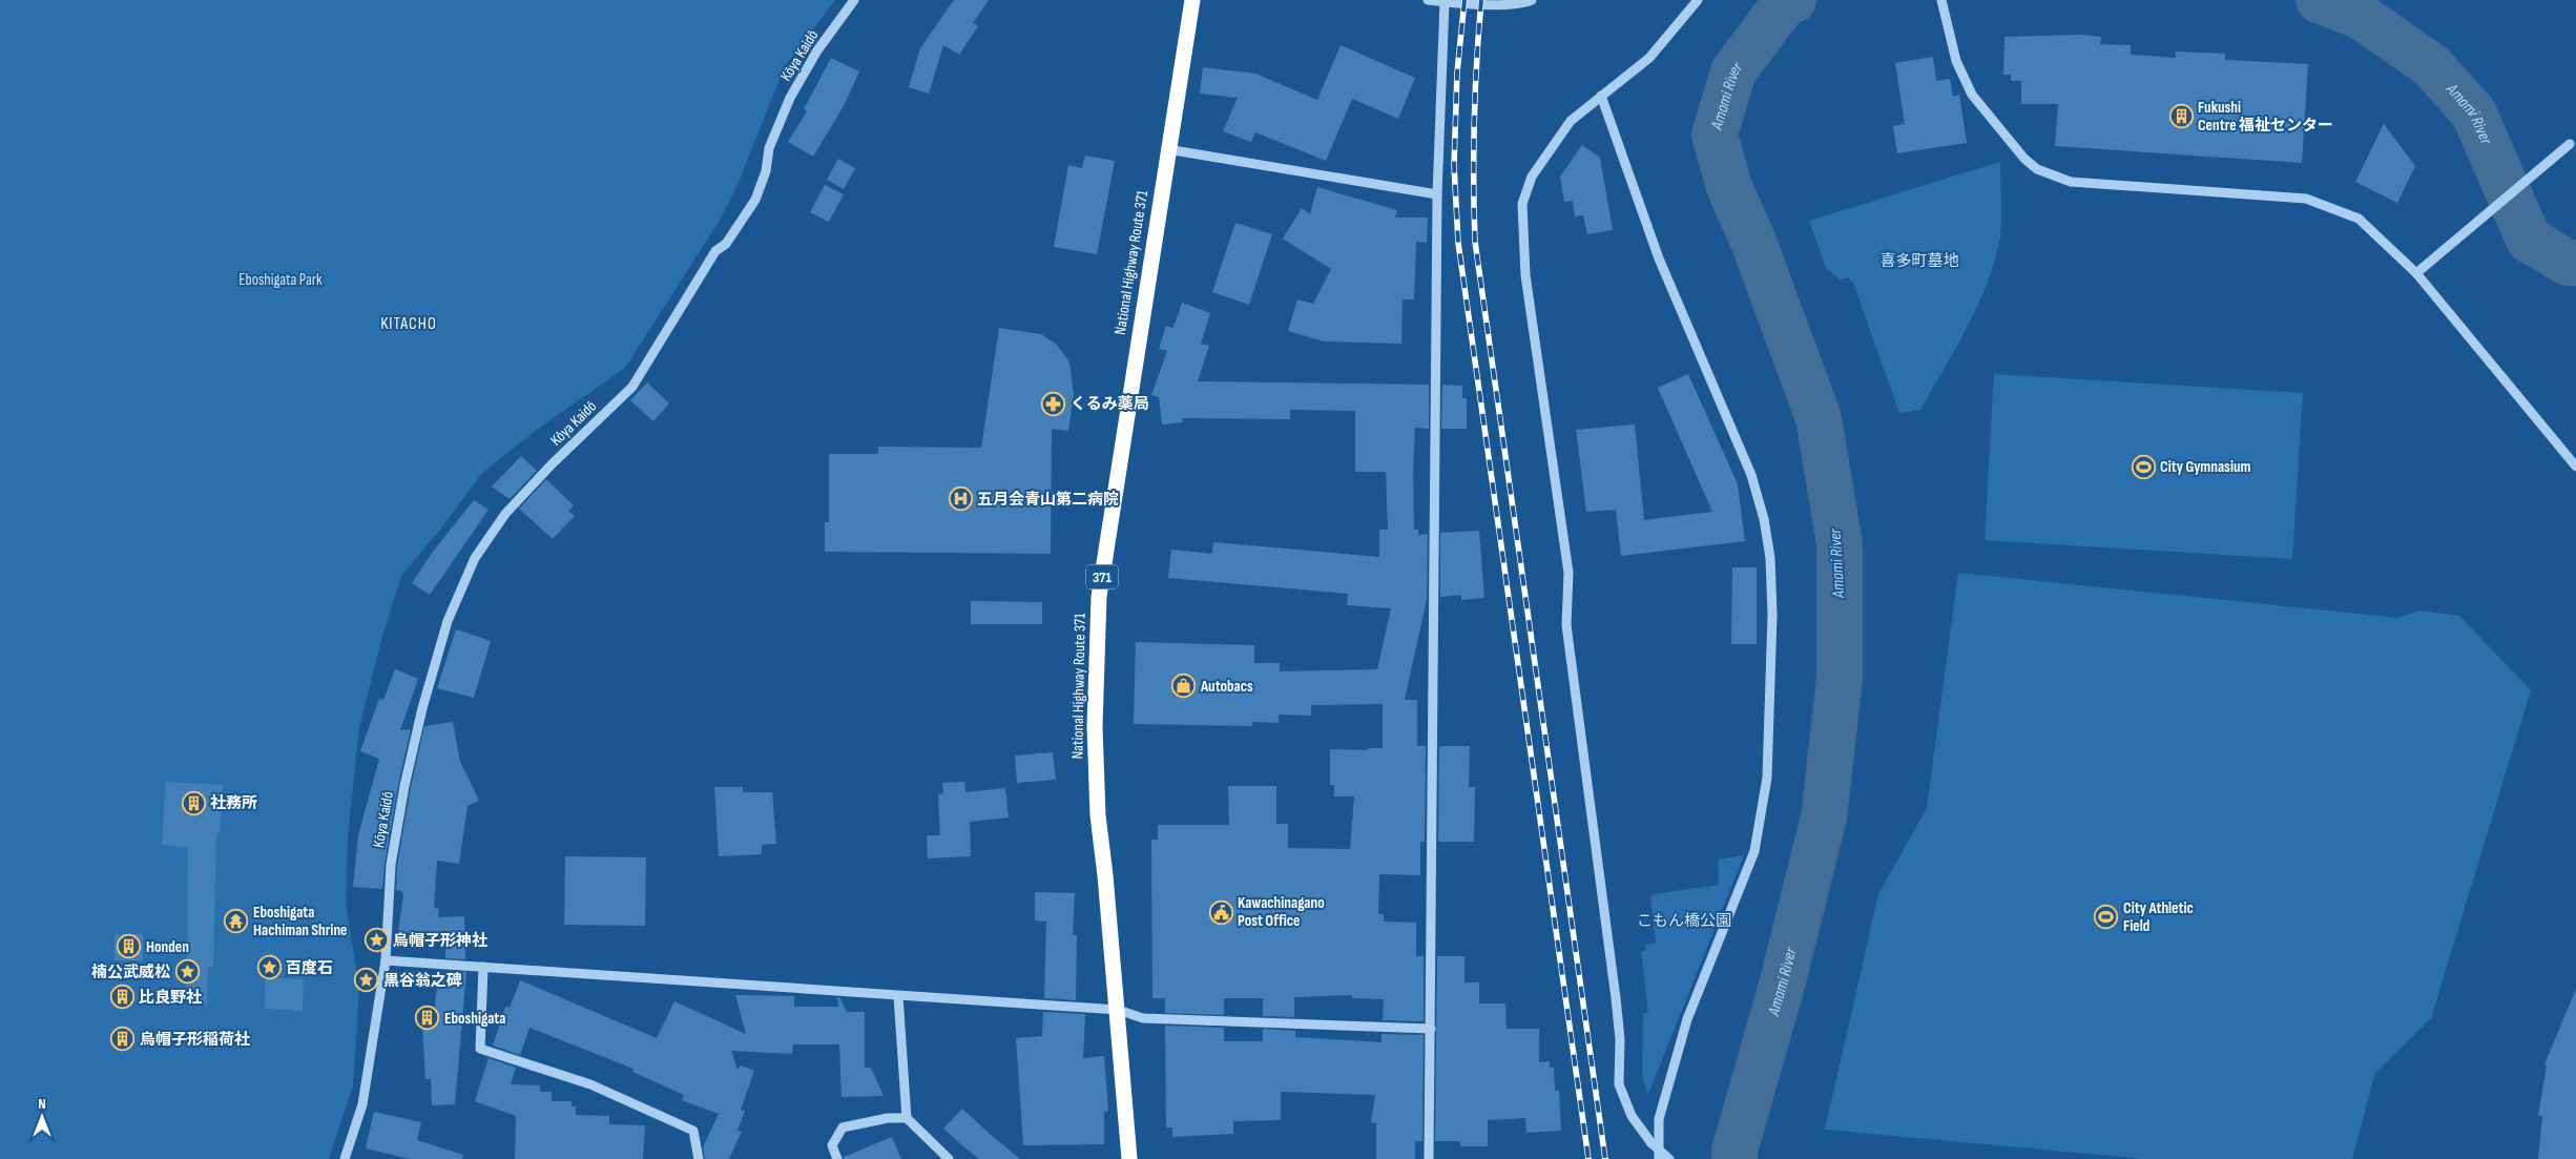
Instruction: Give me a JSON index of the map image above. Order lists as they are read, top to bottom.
{
  "streets": {
    "highway": ["National Highway Route 371", "371"],
    "street": ["Kōya Kaidō"]
  },
  "districts": ["KITACHO"],
  "water": ["Amami River"],
  "parks": ["喜多町墓地", "Eboshigata Park", "こもん橋公園"],
  "places": {
    "building": [
      "Fukushi Centre 福祉センター",
      "社務所",
      "Honden",
      "比良野社",
      "Eboshigata",
      "烏帽子形稲荷社"
    ],
    "pharmacy": ["くるみ薬局"],
    "sports": ["City Gymnasium", "City Athletic Field"],
    "hospital": ["五月会青山第二病院"],
    "shop": ["Autobacs"],
    "public building": ["Kawachinagano Post Office"],
    "temple": ["Eboshigata Hachiman Shrine"],
    "place": [
      "烏帽子形神社",
      "百度石",
      "楠公武威松",
      "黒谷翁之碑"
    ]
  },
  "north": "top"
}
